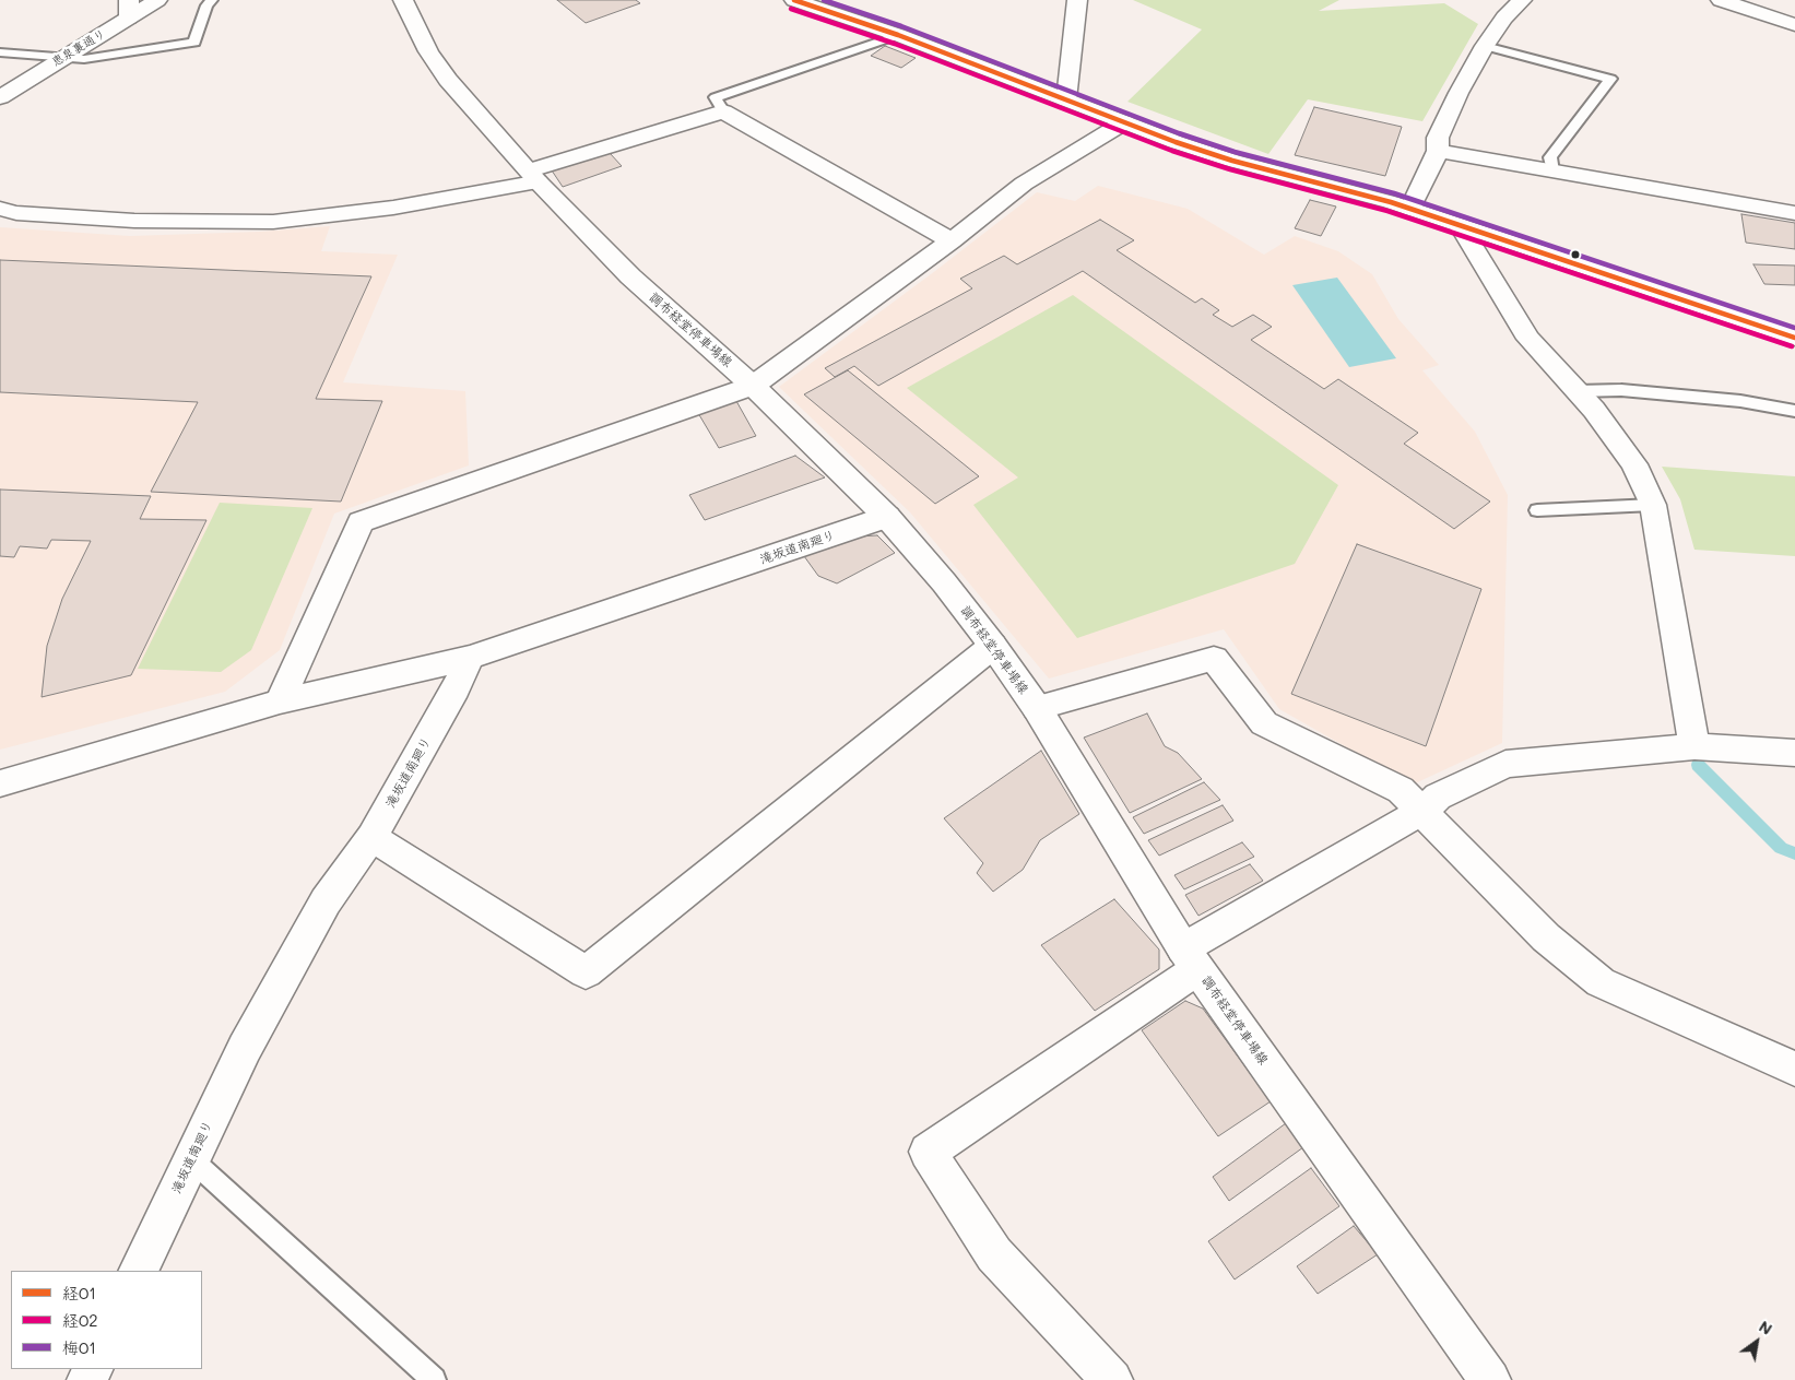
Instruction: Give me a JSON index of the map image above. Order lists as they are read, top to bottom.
{
  "streets": {
    "street": ["恵泉裏通り", "調布経堂停車場線", "滝坂道南廻り"]
  },
  "crossings": [
    ["調布経堂停車場線", "滝坂道南廻り"]
  ],
  "lines": ["transit line 経01", "transit line 梅01", "transit line 経02"],
  "legend": ["経01", "経02", "梅01"],
  "north": "top right"
}
